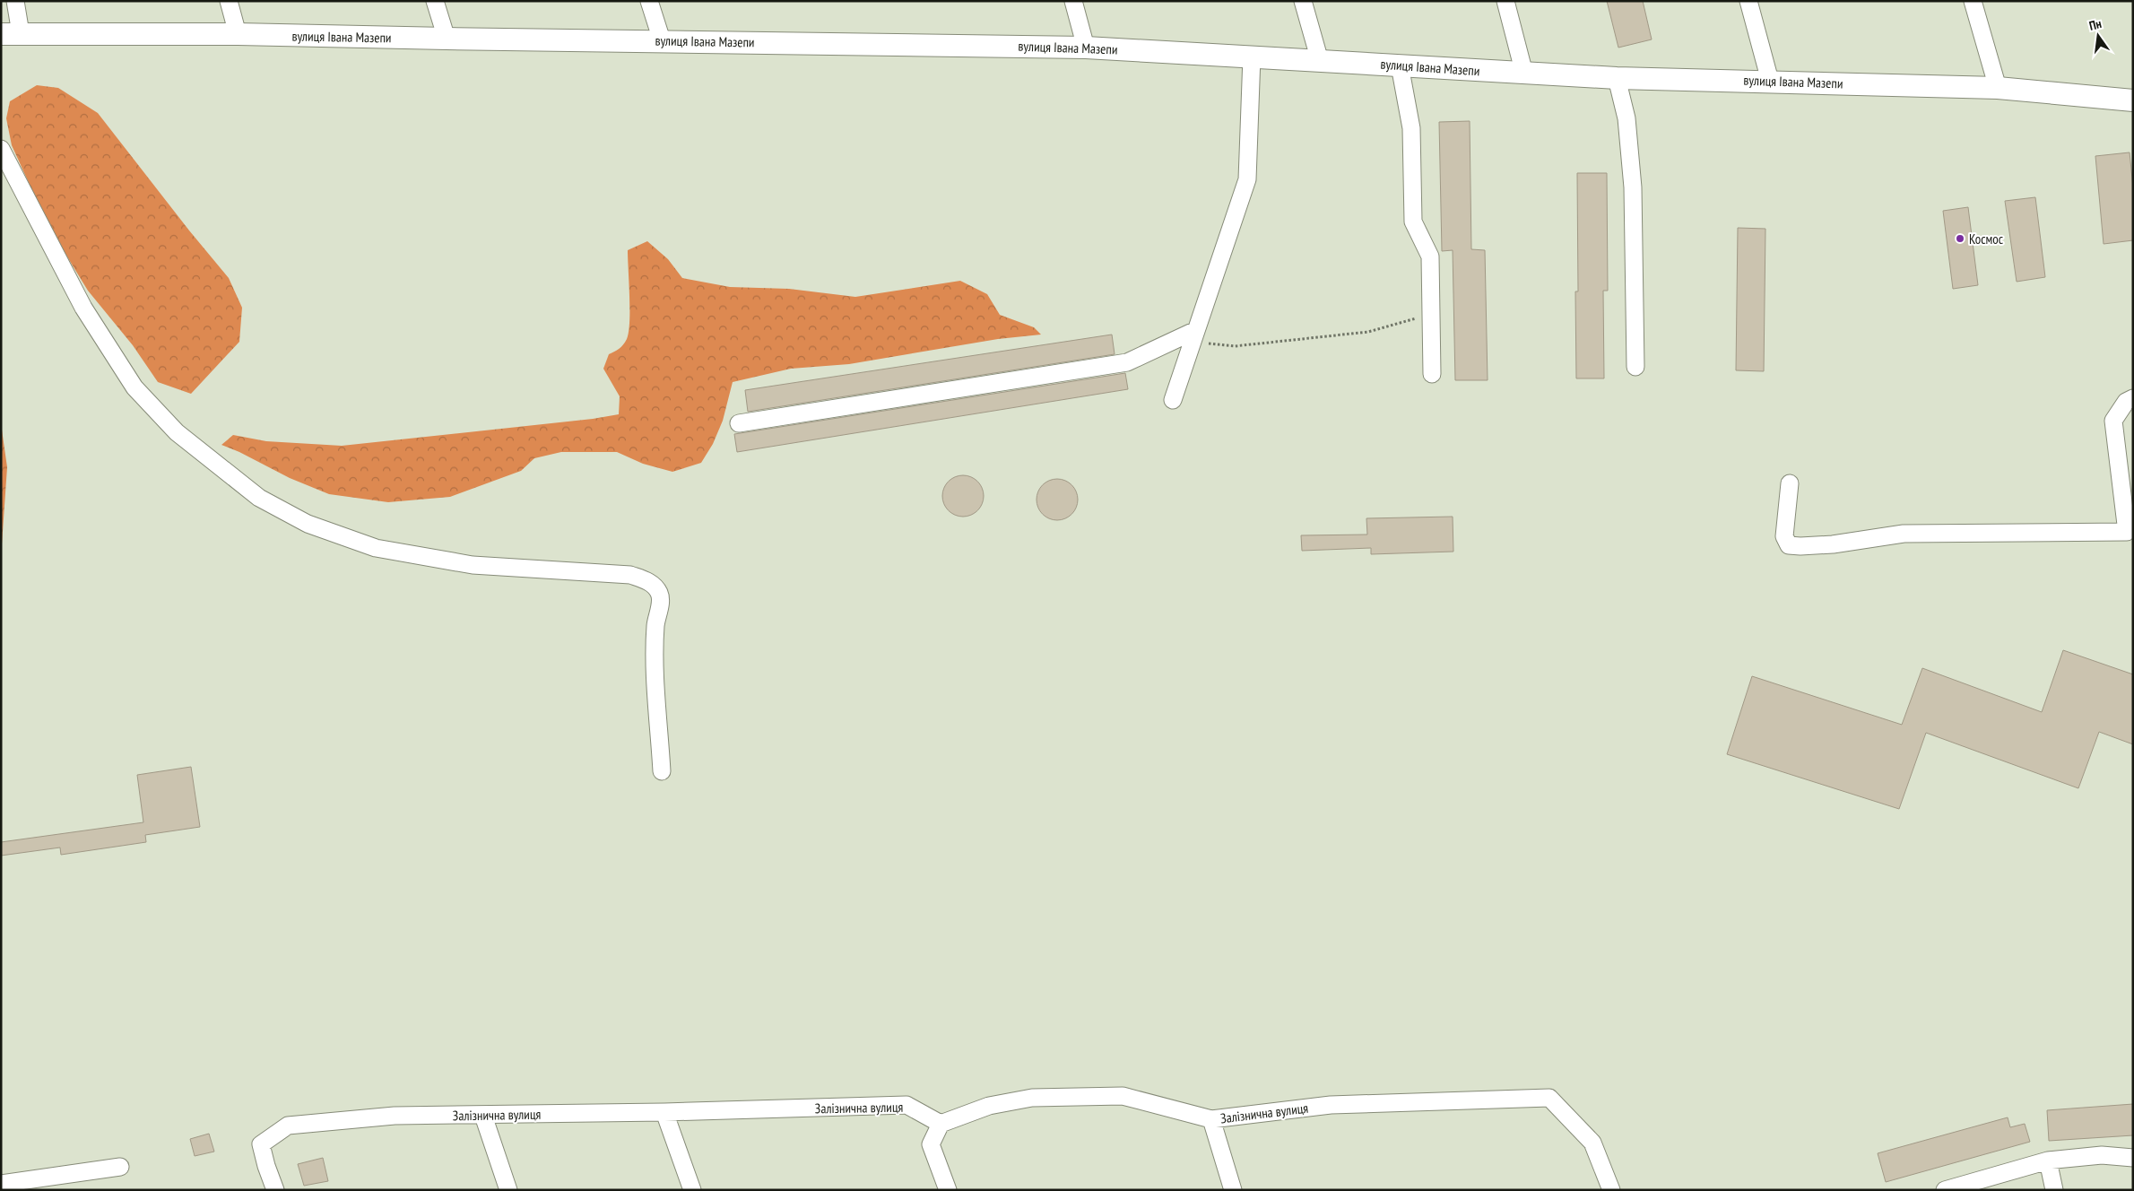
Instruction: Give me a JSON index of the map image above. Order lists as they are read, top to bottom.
{
  "streets": {
    "main road": ["вулиця Івана Мазепи"],
    "street": ["Залізнична вулиця"]
  },
  "places": ["Космос"],
  "north": "top"
}
